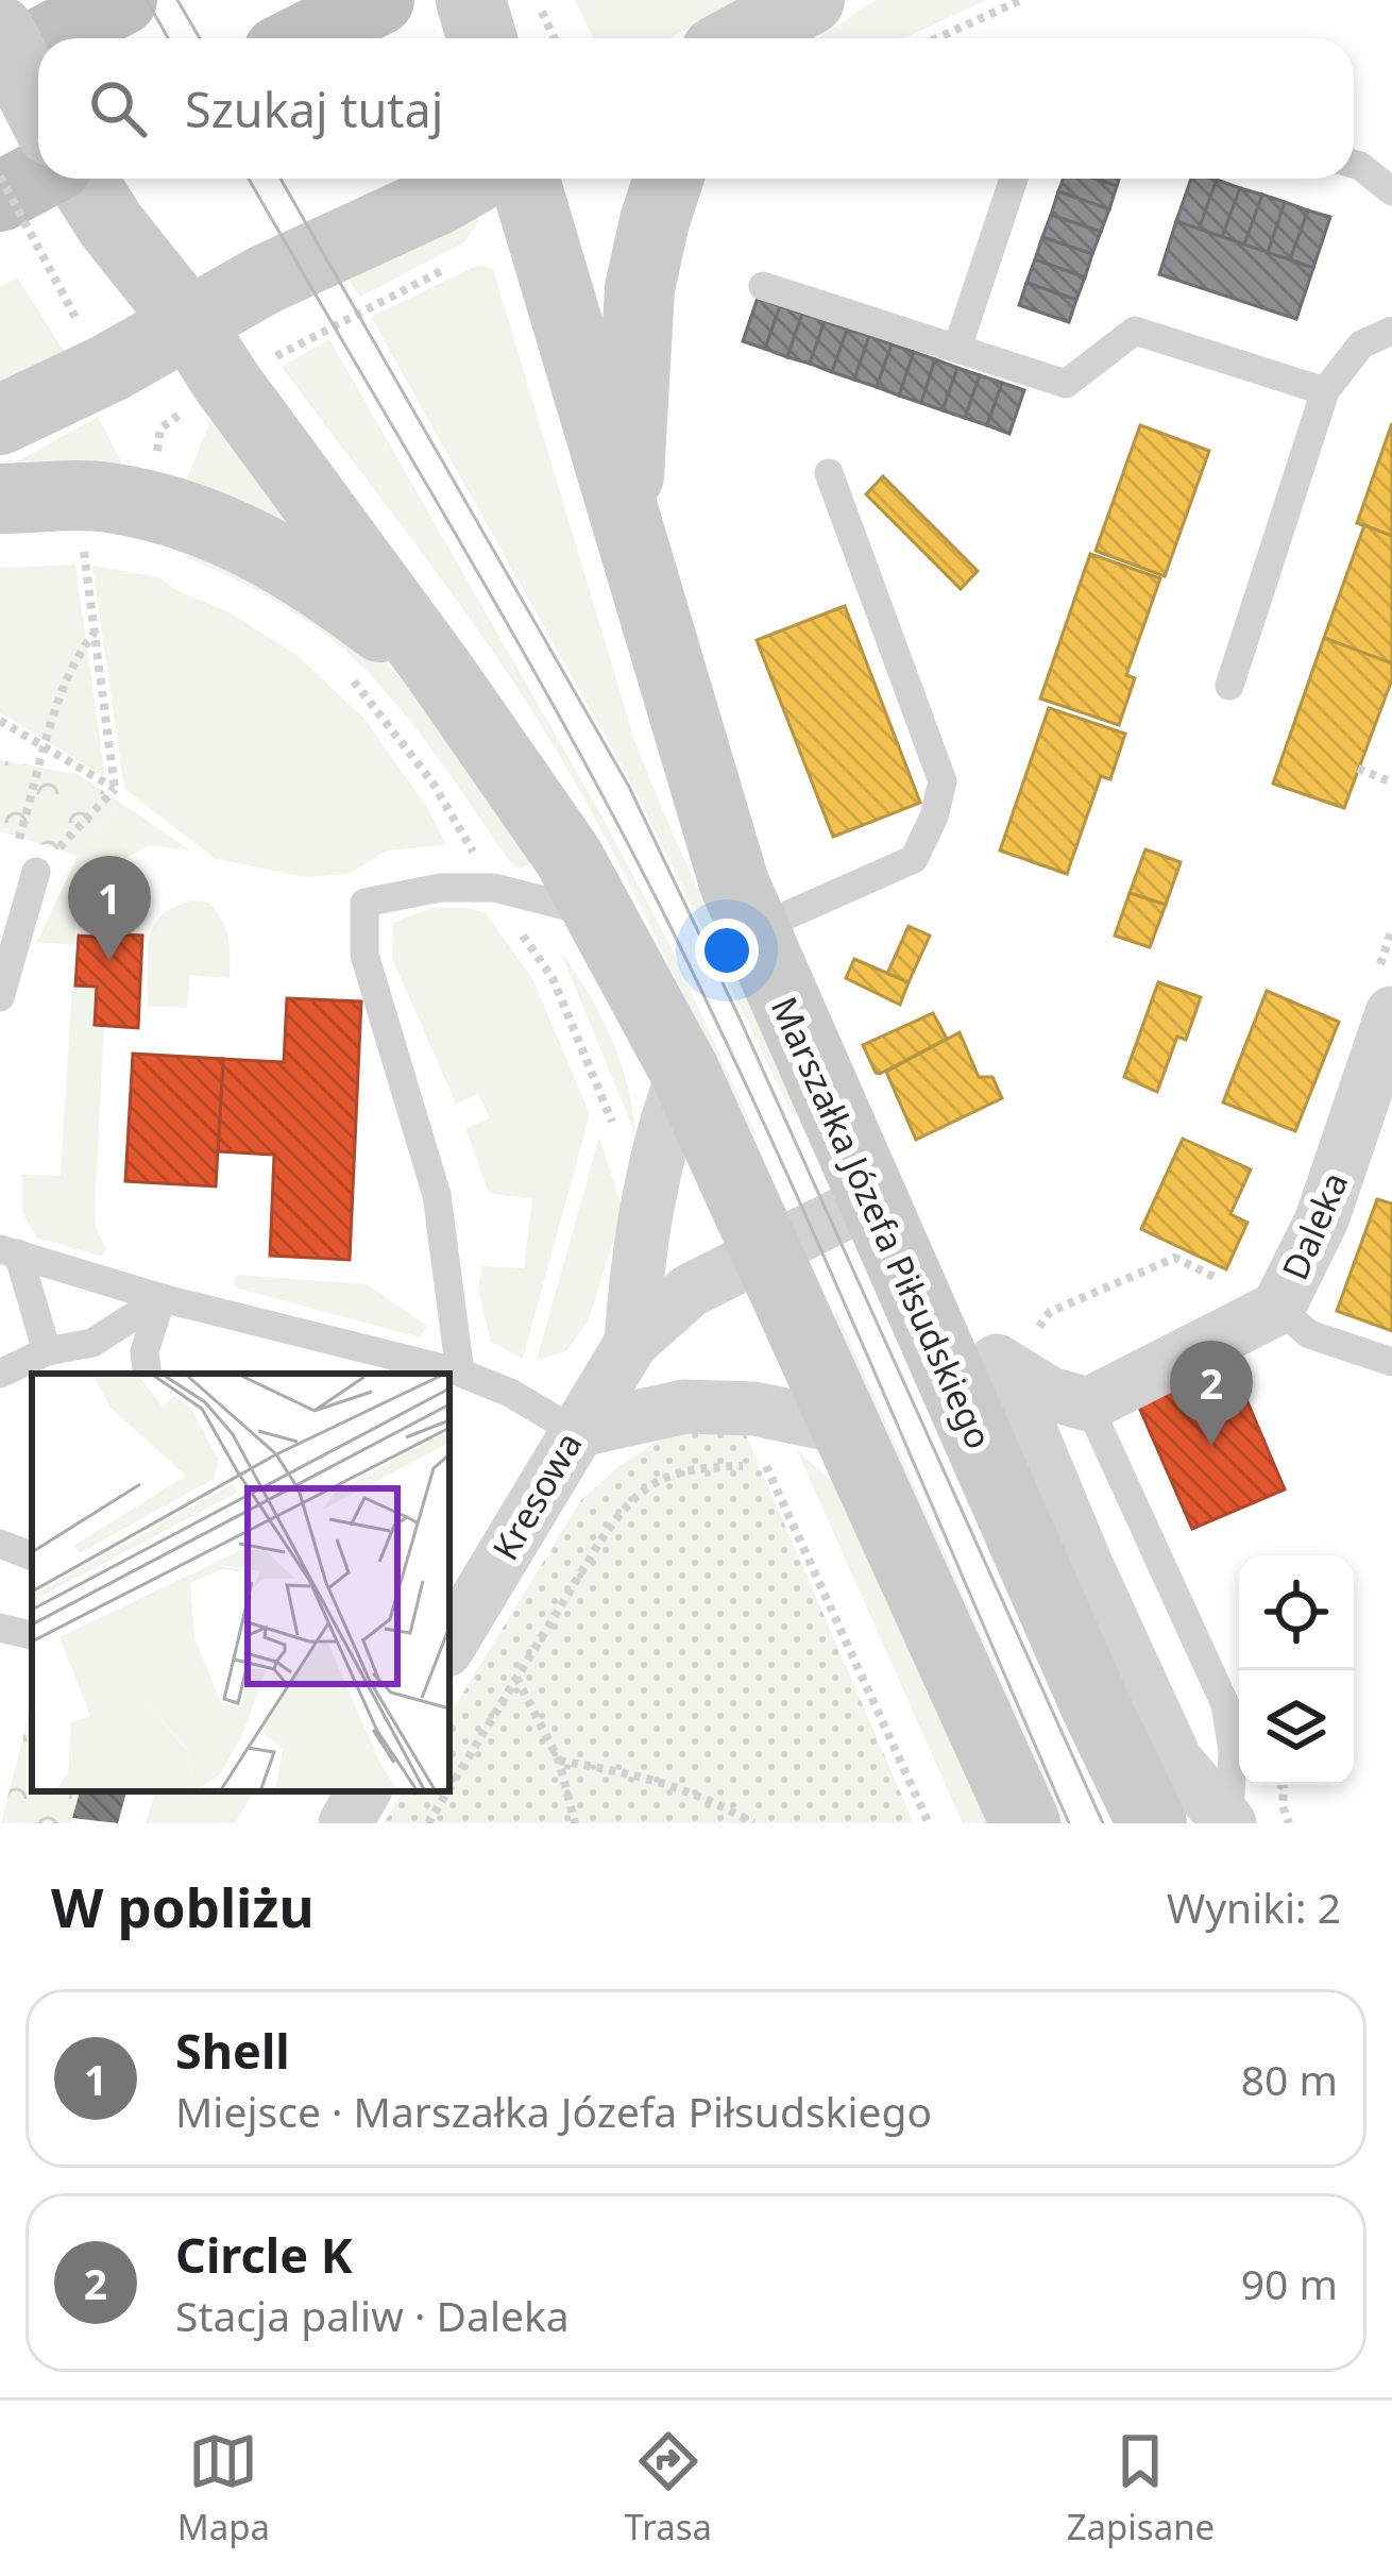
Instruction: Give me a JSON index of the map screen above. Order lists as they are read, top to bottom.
{
  "streets": {
    "main road": ["Marszałka Józefa Piłsudskiego"],
    "street": ["Daleka", "Kresowa"]
  },
  "page": {
    "search": "Szukaj tutaj",
    "pins": ["1", "2"],
    "heading": ["W pobliżu", "Wyniki: 2"],
    "list": [
      {
        "mark": "1",
        "name": "Shell",
        "note": "Miejsce · Marszałka Józefa Piłsudskiego",
        "value": "80 m"
      },
      {
        "mark": "2",
        "name": "Circle K",
        "note": "Stacja paliw · Daleka",
        "value": "90 m"
      }
    ],
    "nav": ["Mapa", "Trasa", "Zapisane"]
  }
}
